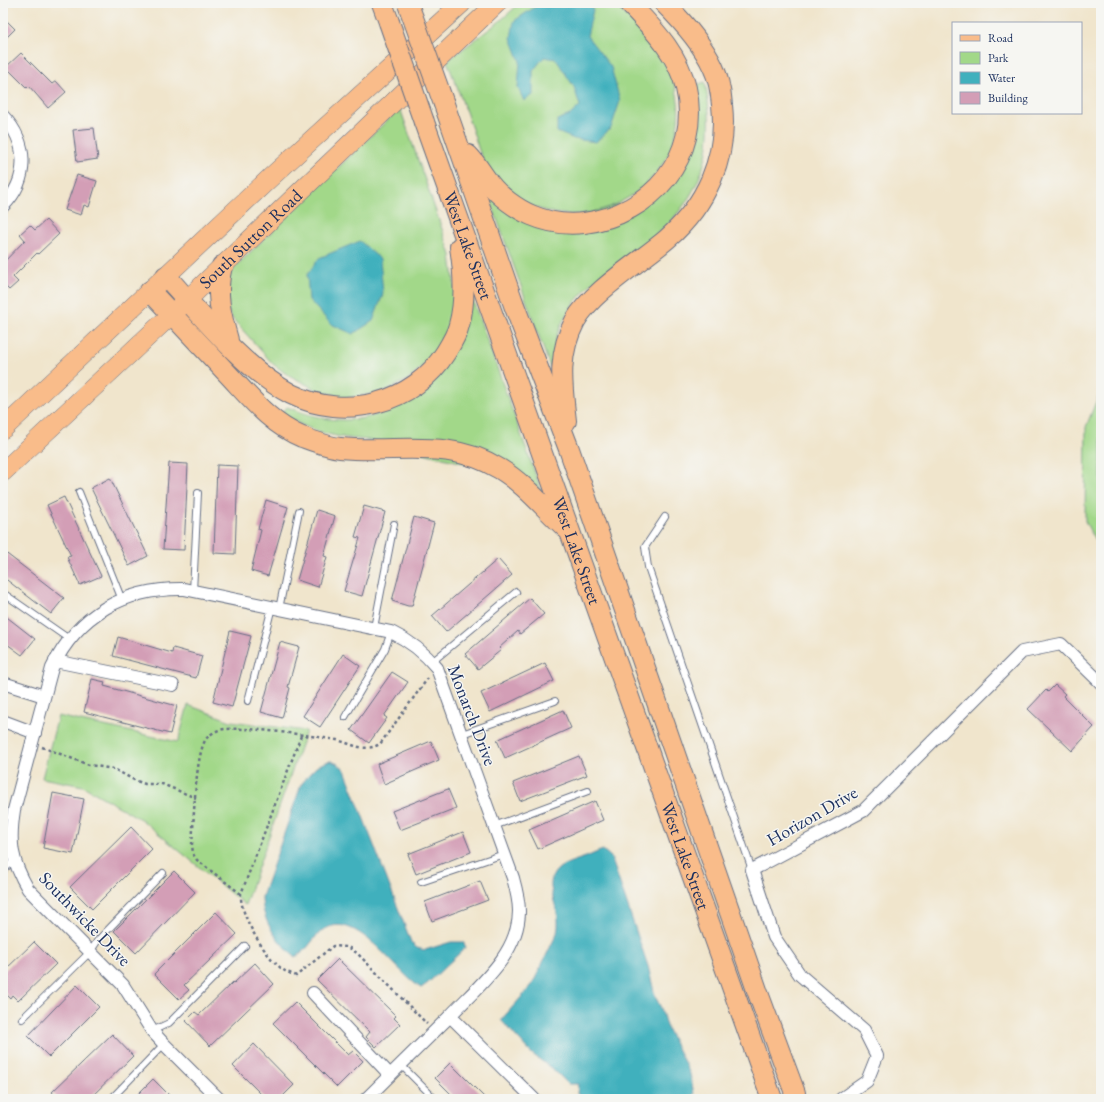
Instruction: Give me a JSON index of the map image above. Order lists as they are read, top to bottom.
{
  "streets": {
    "highway": ["West Lake Street"],
    "main road": ["South Sutton Road"],
    "street": ["Monarch Drive", "Horizon Drive", "Southwicke Drive"]
  },
  "crossings": [
    ["Monarch Drive", "Southwicke Drive"]
  ],
  "legend": [
    "Road",
    "Park",
    "Water",
    "Building"
  ]
}
